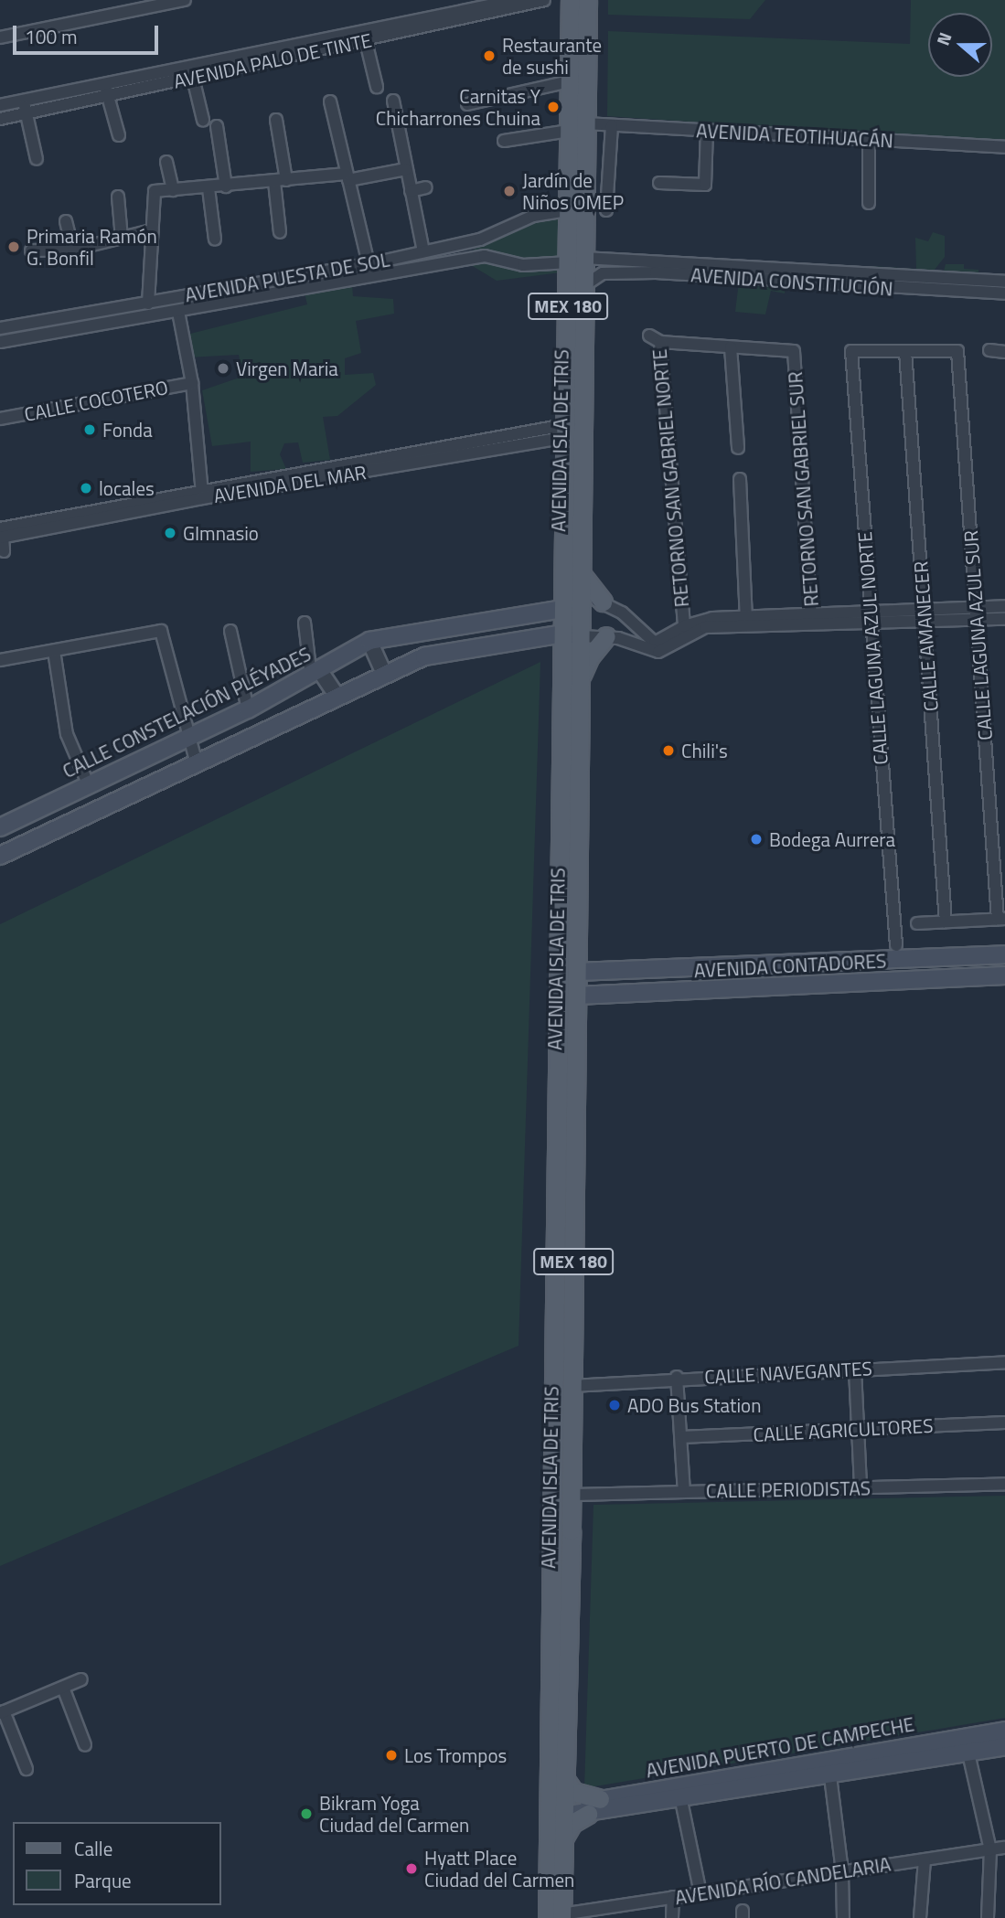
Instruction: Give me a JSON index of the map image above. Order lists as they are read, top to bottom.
{
  "streets": {
    "main road": [
      "MEX 180",
      "AVENIDA ISLA DE TRIS",
      "CALLE CONSTELACIÓN PLÉYADES",
      "AVENIDA CONTADORES",
      "AVENIDA PUERTO DE CAMPECHE"
    ],
    "street": [
      "AVENIDA PALO DE TINTE",
      "AVENIDA TEOTIHUACÁN",
      "AVENIDA PUESTA DE SOL",
      "AVENIDA CONSTITUCIÓN",
      "CALLE COCOTERO",
      "RETORNO SAN GABRIEL NORTE",
      "AVENIDA DEL MAR",
      "RETORNO SAN GABRIEL SUR",
      "CALLE LAGUNA AZUL SUR",
      "CALLE AMANECER",
      "CALLE LAGUNA AZUL NORTE",
      "CALLE NAVEGANTES",
      "CALLE AGRICULTORES",
      "CALLE PERIODISTAS",
      "AVENIDA RÍO CANDELARIA"
    ]
  },
  "crossings": [
    ["AVENIDA TEOTIHUACÁN", "AVENIDA ISLA DE TRIS"],
    ["AVENIDA PUESTA DE SOL", "AVENIDA CONSTITUCIÓN"],
    ["AVENIDA PUESTA DE SOL", "AVENIDA ISLA DE TRIS"],
    ["AVENIDA CONSTITUCIÓN", "AVENIDA ISLA DE TRIS"],
    ["AVENIDA ISLA DE TRIS", "AVENIDA DEL MAR"],
    ["AVENIDA ISLA DE TRIS", "CALLE CONSTELACIÓN PLÉYADES"],
    ["AVENIDA ISLA DE TRIS", "AVENIDA CONTADORES"],
    ["AVENIDA ISLA DE TRIS", "CALLE NAVEGANTES"],
    ["AVENIDA ISLA DE TRIS", "CALLE PERIODISTAS"],
    ["AVENIDA ISLA DE TRIS", "AVENIDA PUERTO DE CAMPECHE"],
    ["AVENIDA ISLA DE TRIS", "AVENIDA RÍO CANDELARIA"],
    ["CALLE LAGUNA AZUL SUR", "CALLE AMANECER"],
    ["CALLE LAGUNA AZUL SUR", "CALLE LAGUNA AZUL NORTE"],
    ["CALLE AMANECER", "CALLE LAGUNA AZUL NORTE"]
  ],
  "places": [
    "Restaurante de sushi",
    "Carnitas Y Chicharrones Chuina",
    "Jardín de Niños OMEP",
    "Primaria Ramón G. Bonfil",
    "Virgen Maria",
    "Fonda",
    "locales",
    "GImnasio",
    "Chili's",
    "Bodega Aurrera",
    "ADO Bus Station",
    "Los Trompos",
    "Bikram Yoga Ciudad del Carmen",
    "Hyatt Place Ciudad del Carmen"
  ],
  "legend": ["Calle", "Parque"],
  "scale_bar": "100 m",
  "north": "left"
}
